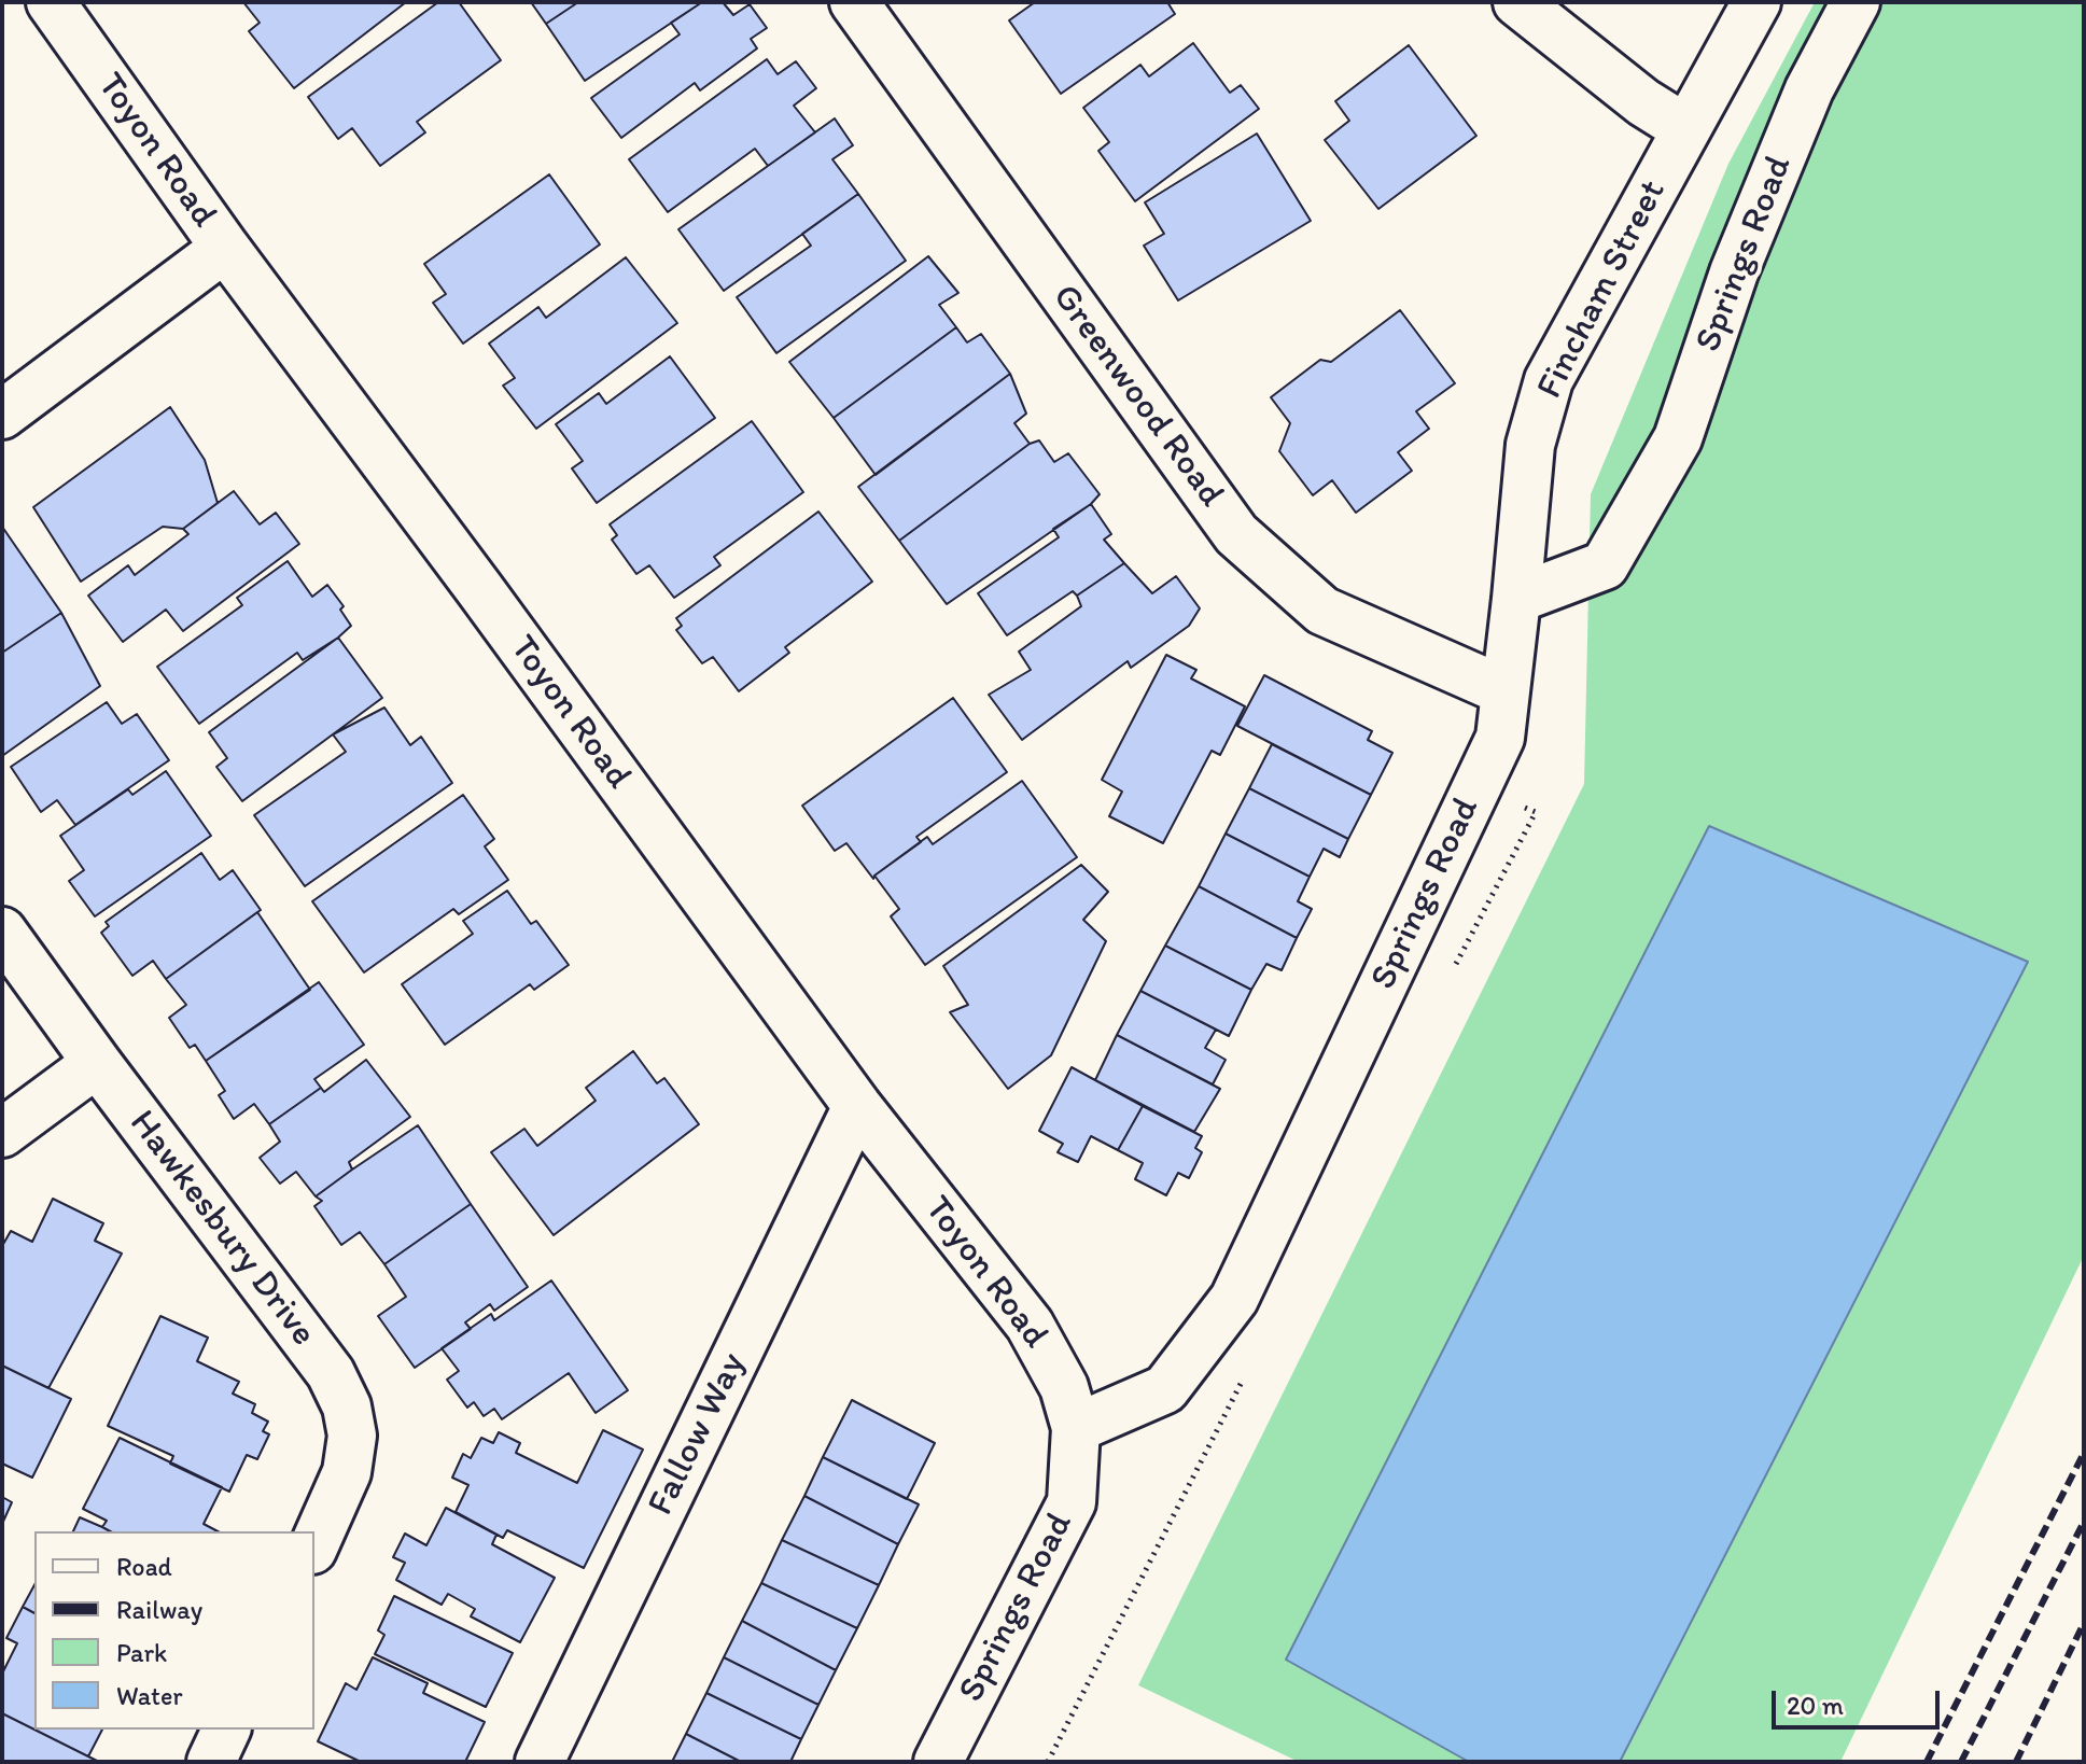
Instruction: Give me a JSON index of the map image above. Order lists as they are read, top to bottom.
{
  "streets": {
    "street": [
      "Toyon Road",
      "Springs Road",
      "Fincham Street",
      "Greenwood Road",
      "Hawkesbury Drive",
      "Fallow Way"
    ]
  },
  "crossings": [
    ["Toyon Road", "Springs Road"],
    ["Toyon Road", "Fallow Way"],
    ["Springs Road", "Fincham Street"],
    ["Springs Road", "Greenwood Road"]
  ],
  "legend": [
    "Road",
    "Railway",
    "Park",
    "Water"
  ],
  "scale_bar": "20 m"
}
